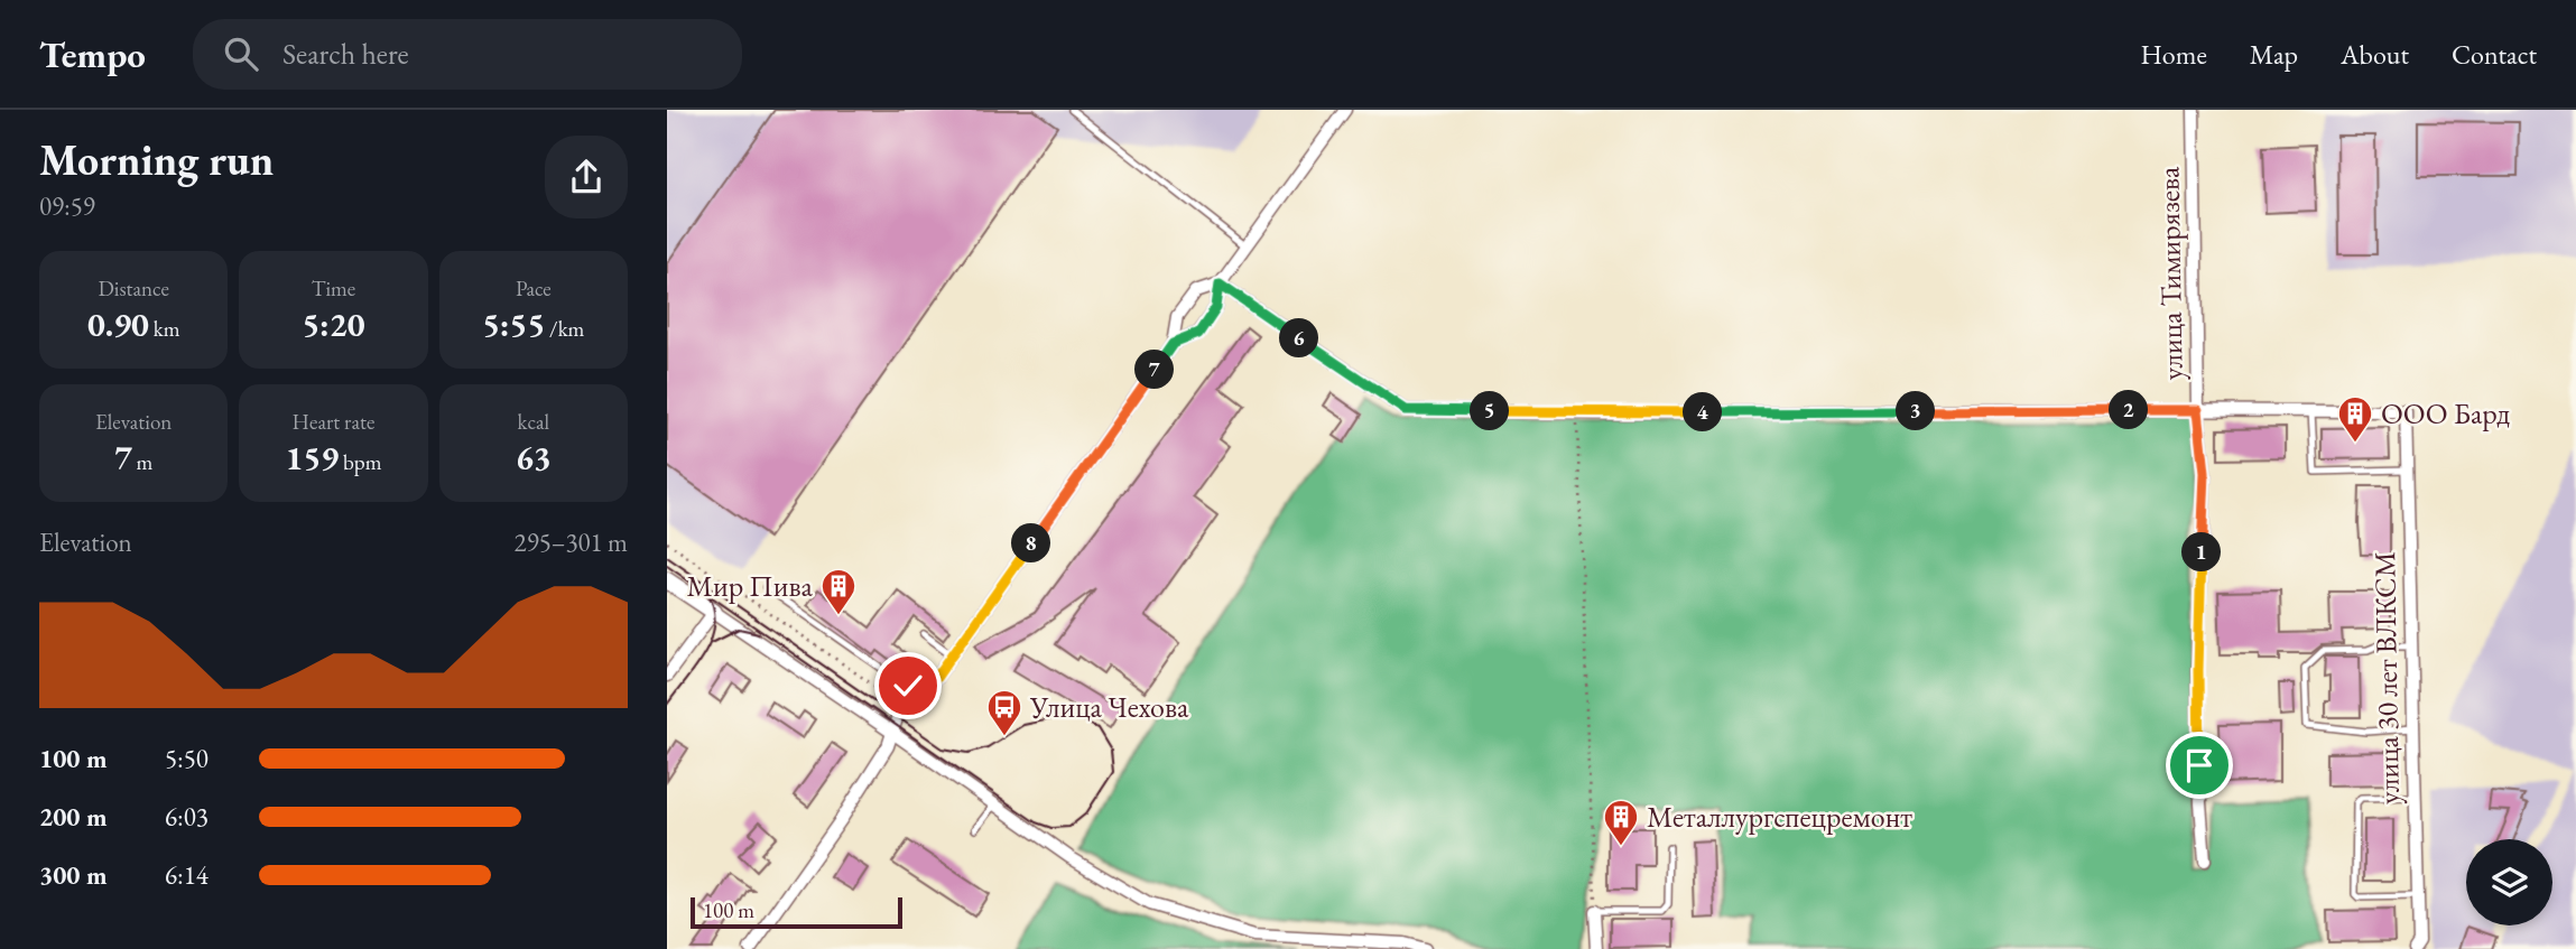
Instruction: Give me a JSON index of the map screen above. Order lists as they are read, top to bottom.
{
  "streets": {
    "street": ["улица Тимирязева", "улица 30 лет ВЛКСМ"]
  },
  "places": {
    "building": ["ООО Бард", "Мир Пива", "Металлургспецремонт"],
    "bus stop": ["Улица Чехова"]
  },
  "scale_bar": "100 m",
  "page": {
    "header": "Tempo",
    "search": "Search here",
    "nav": [
      "Home",
      "Map",
      "About",
      "Contact"
    ],
    "heading": ["Morning run", "09:59"],
    "stats": [
      ["Distance", "0.90 km"],
      ["Time", "5:20"],
      ["Pace", "5:55 /km"],
      ["Elevation", "7 m"],
      ["Heart rate", "159 bpm"],
      ["kcal", "63"]
    ],
    "pins": [
      "6",
      "7",
      "2",
      "3",
      "5",
      "4",
      "8",
      "1"
    ],
    "chart": ["Elevation", "295–301 m"],
    "list": [
      {
        "name": "100 m",
        "note": "5:50"
      },
      {
        "name": "200 m",
        "note": "6:03"
      },
      {
        "name": "300 m",
        "note": "6:14"
      }
    ],
    "scale": "100 m"
  }
}
